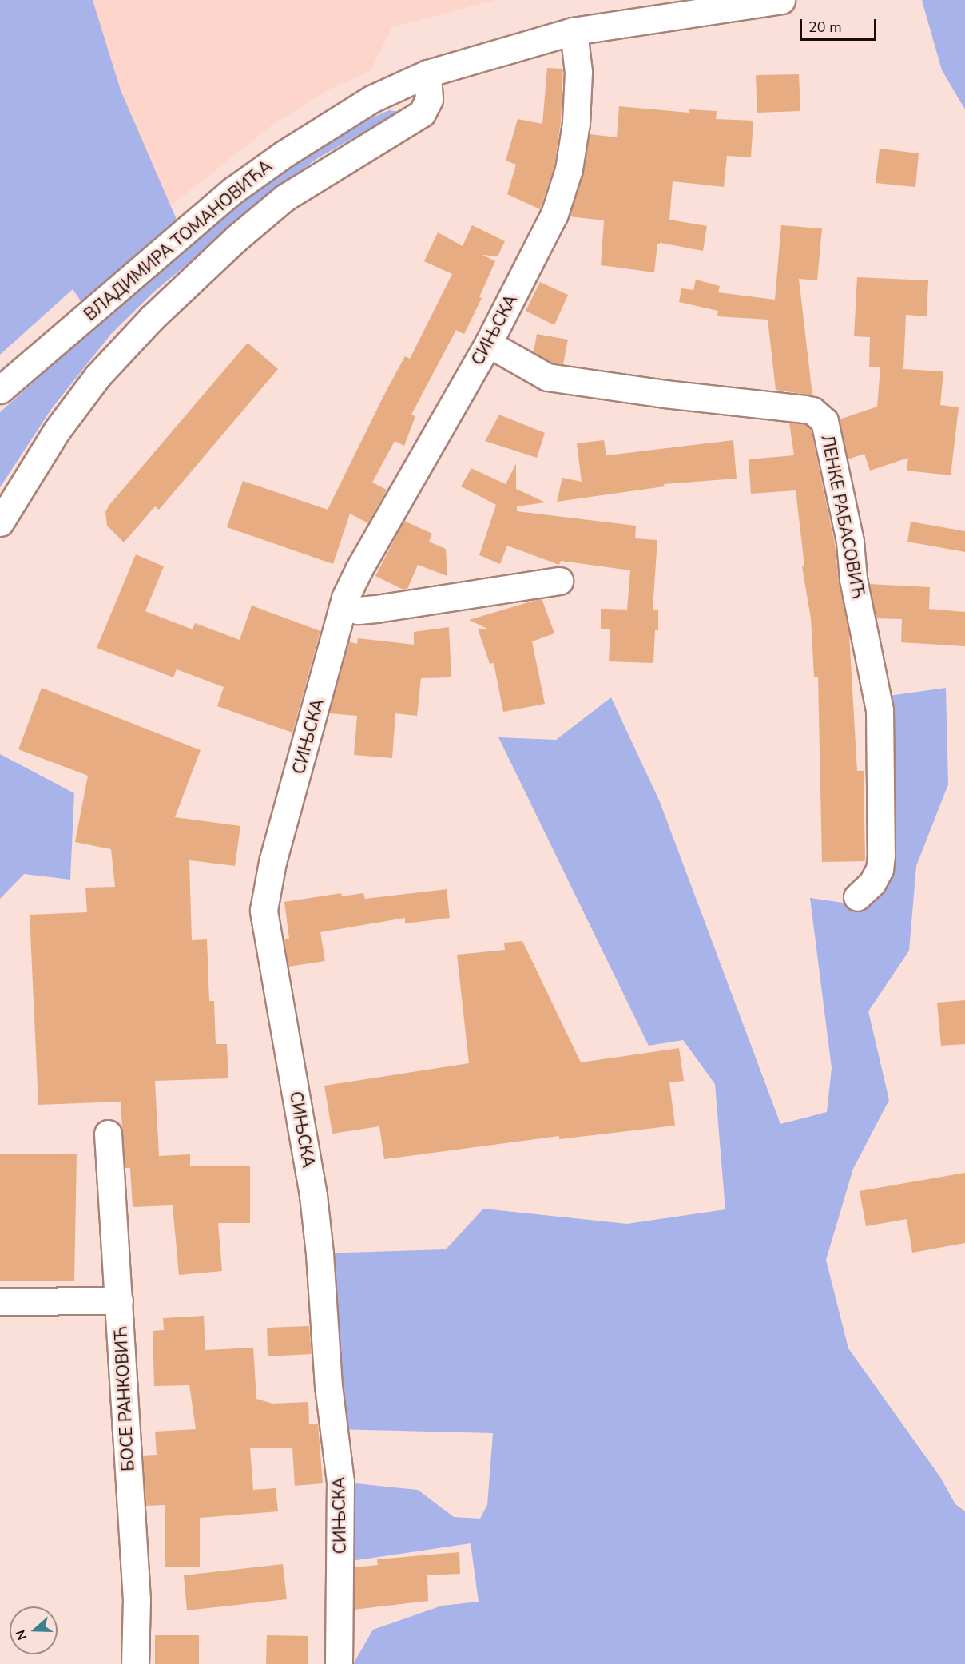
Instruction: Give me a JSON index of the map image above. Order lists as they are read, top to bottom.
{
  "streets": {
    "street": [
      "ВЛАДИМИРА ТОМАНОВИЋА",
      "СИЊСКА",
      "ЛЕНКЕ РАБАСОВИЋ",
      "БОСЕ РАНКОВИЋ"
    ]
  },
  "crossings": [
    ["ВЛАДИМИРА ТОМАНОВИЋА", "СИЊСКА"],
    ["СИЊСКА", "ЛЕНКЕ РАБАСОВИЋ"]
  ],
  "scale_bar": "20 m",
  "north": "left"
}
